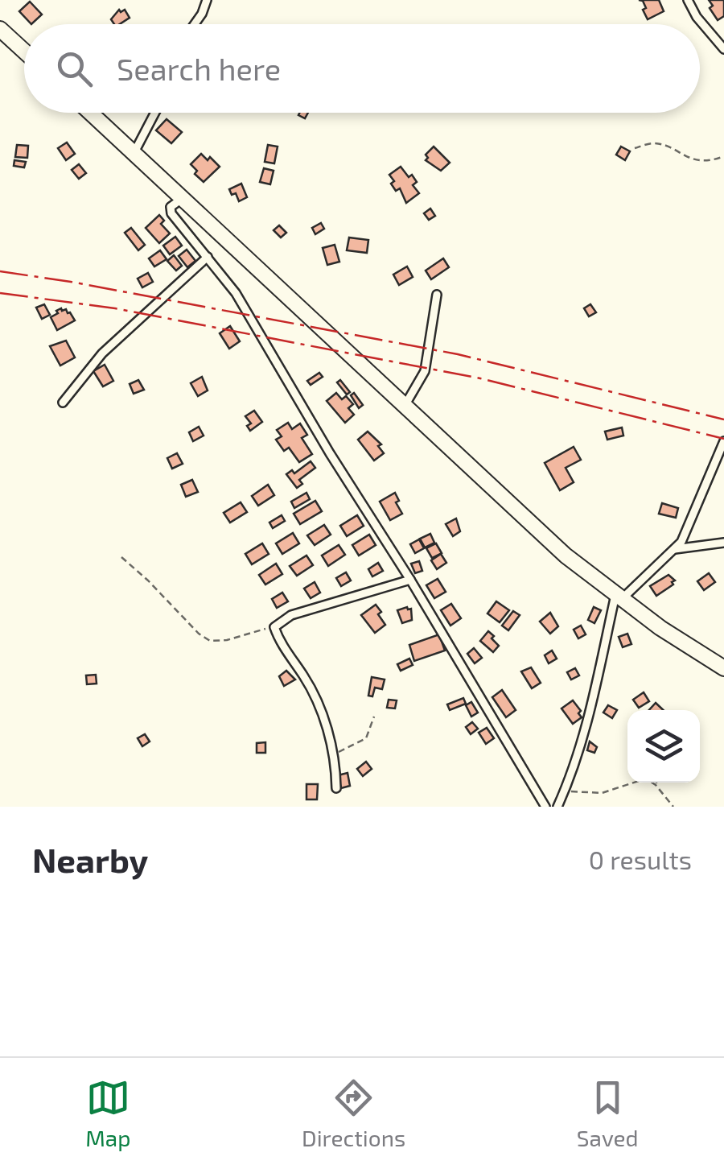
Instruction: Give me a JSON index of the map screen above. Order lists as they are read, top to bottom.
{
  "page": {
    "search": "Search here",
    "heading": ["Nearby", "0 results"],
    "nav": ["Map", "Directions", "Saved"]
  }
}
